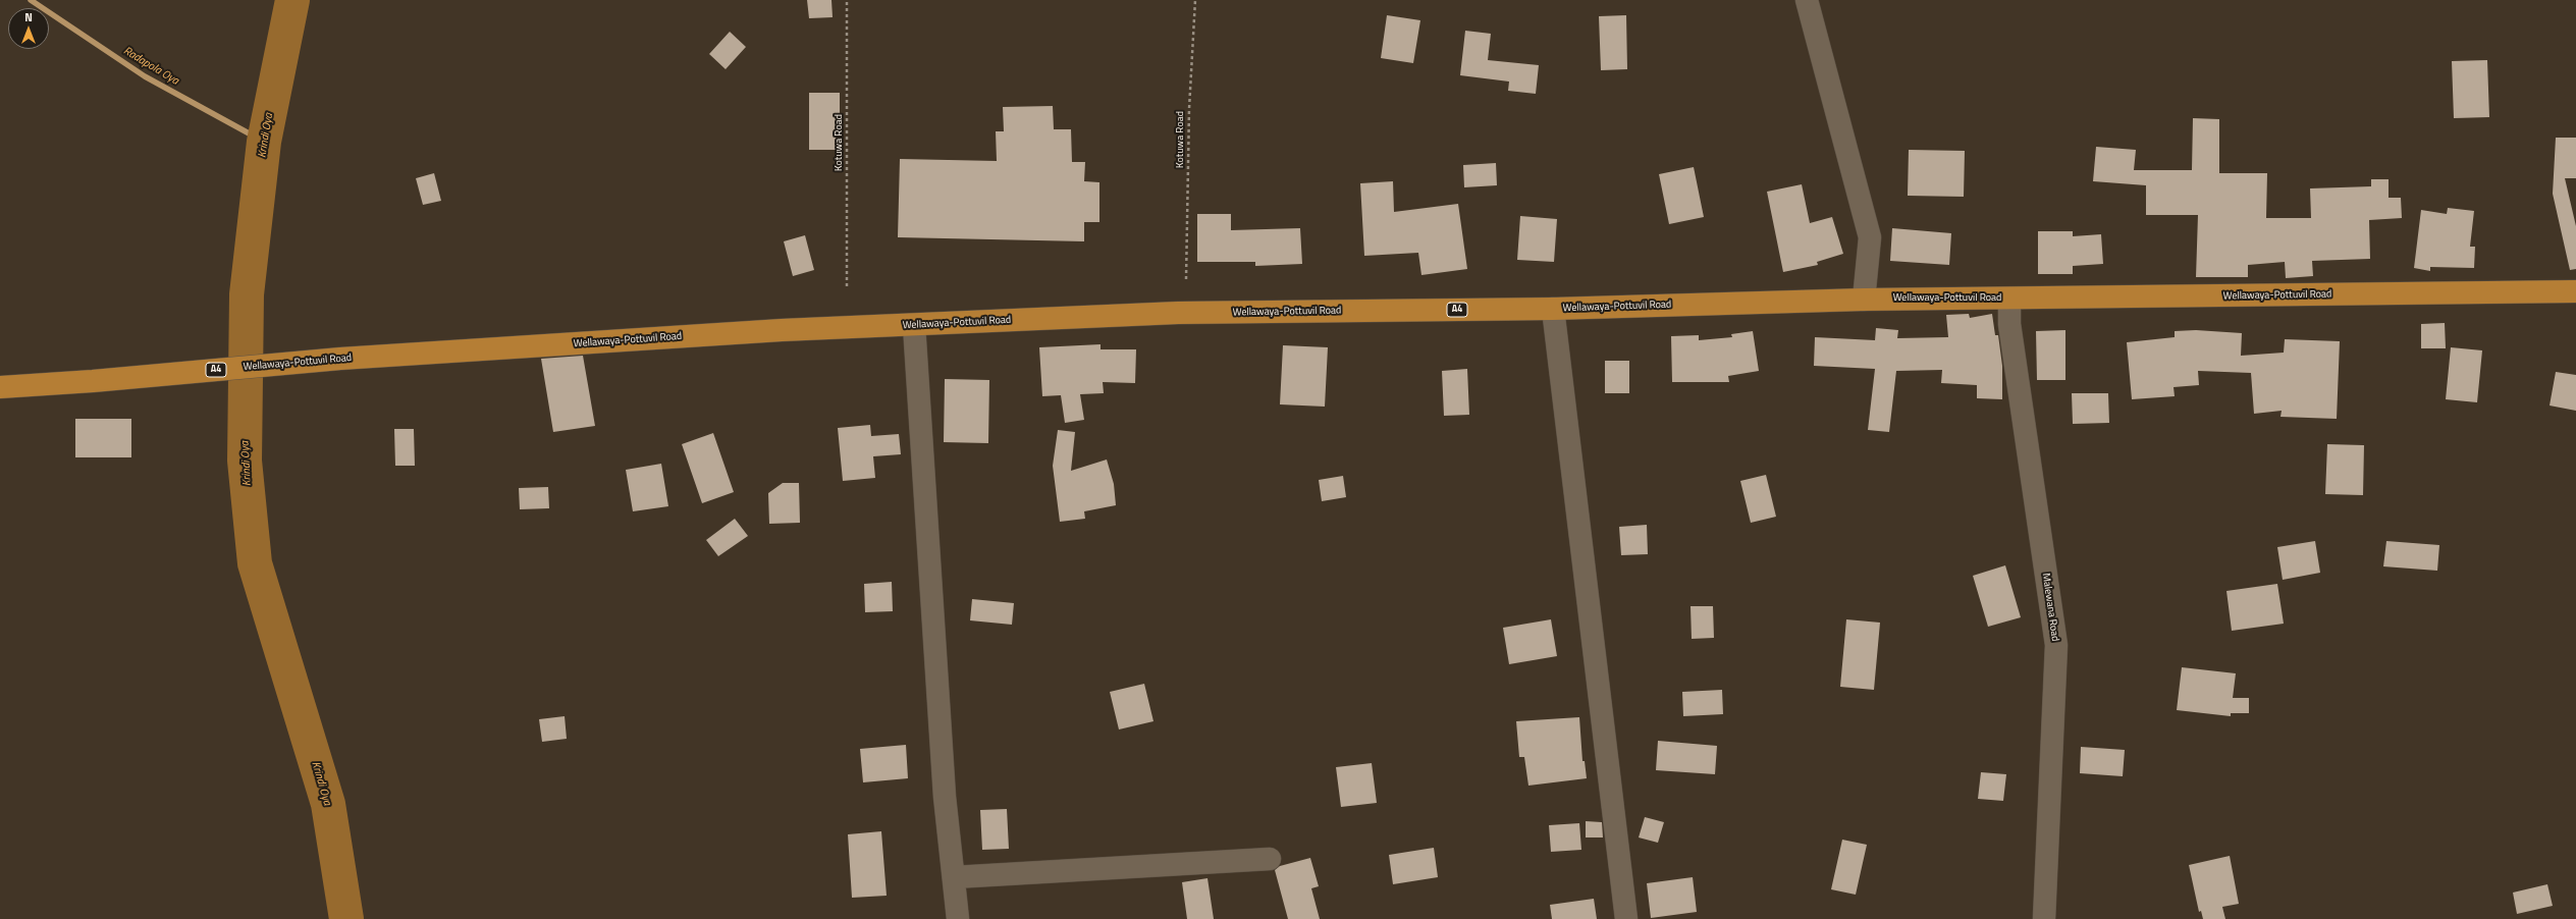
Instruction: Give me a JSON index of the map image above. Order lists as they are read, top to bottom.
{
  "streets": {
    "highway": ["Wellawaya-Pottuvil Road", "A4"],
    "street": ["Malewana Road"],
    "path": ["Kotuwa Road"]
  },
  "crossings": [
    ["Wellawaya-Pottuvil Road", "Malewana Road"]
  ],
  "water": ["Radapola Oya", "Krindi Oya"],
  "north": "top"
}
